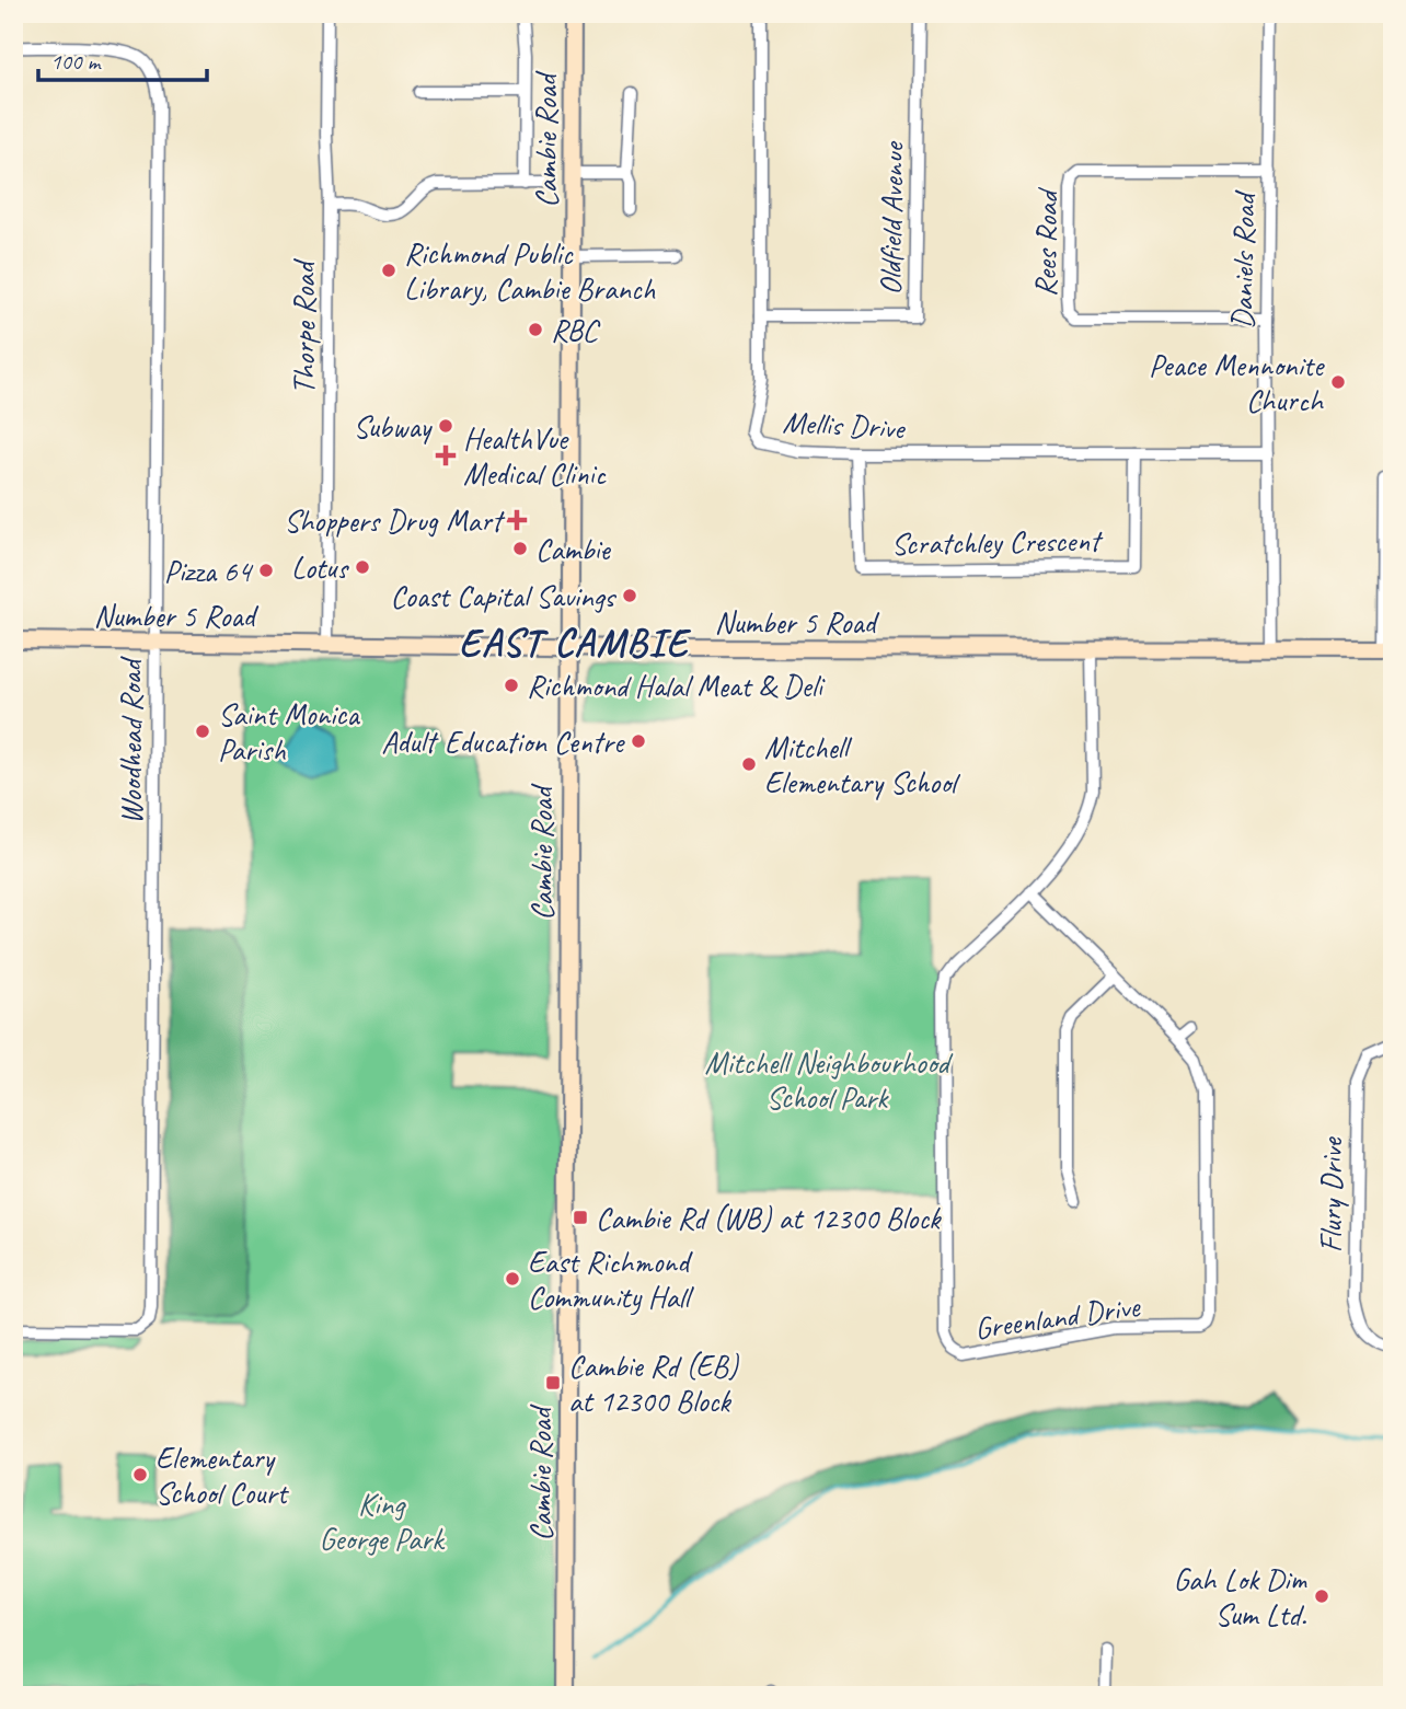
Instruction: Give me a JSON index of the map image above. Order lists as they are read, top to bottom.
{
  "streets": {
    "main road": ["Cambie Road", "Number 5 Road"],
    "street": [
      "Oldfield Avenue",
      "Rees Road",
      "Daniels Road",
      "Thorpe Road",
      "Mellis Drive",
      "Scratchley Crescent",
      "Woodhead Road",
      "Flury Drive",
      "Greenland Drive"
    ]
  },
  "crossings": [
    ["Cambie Road", "Number 5 Road"],
    ["Oldfield Avenue", "Mellis Drive"],
    ["Rees Road", "Daniels Road"],
    ["Daniels Road", "Mellis Drive"],
    ["Daniels Road", "Number 5 Road"],
    ["Thorpe Road", "Number 5 Road"],
    ["Mellis Drive", "Scratchley Crescent"],
    ["Number 5 Road", "Woodhead Road"],
    ["Number 5 Road", "Greenland Drive"]
  ],
  "districts": ["EAST CAMBIE"],
  "parks": ["Mitchell Neighbourhood School Park", "King George Park"],
  "places": {
    "other": [
      "Richmond Public Library, Cambie Branch",
      "RBC",
      "Peace Mennonite Church",
      "Subway",
      "Cambie",
      "Lotus",
      "Pizza 64",
      "Coast Capital Savings",
      "Richmond Halal Meat & Deli",
      "Saint Monica Parish",
      "Adult Education Centre",
      "Mitchell Elementary School",
      "East Richmond Community Hall",
      "Elementary School Court",
      "Gah Lok Dim Sum Ltd."
    ],
    "health": ["HealthVue Medical Clinic", "Shoppers Drug Mart"],
    "transit": ["Cambie Rd (WB) at 12300 Block", "Cambie Rd (EB) at 12300 Block"]
  },
  "scale_bar": "100 m"
}
